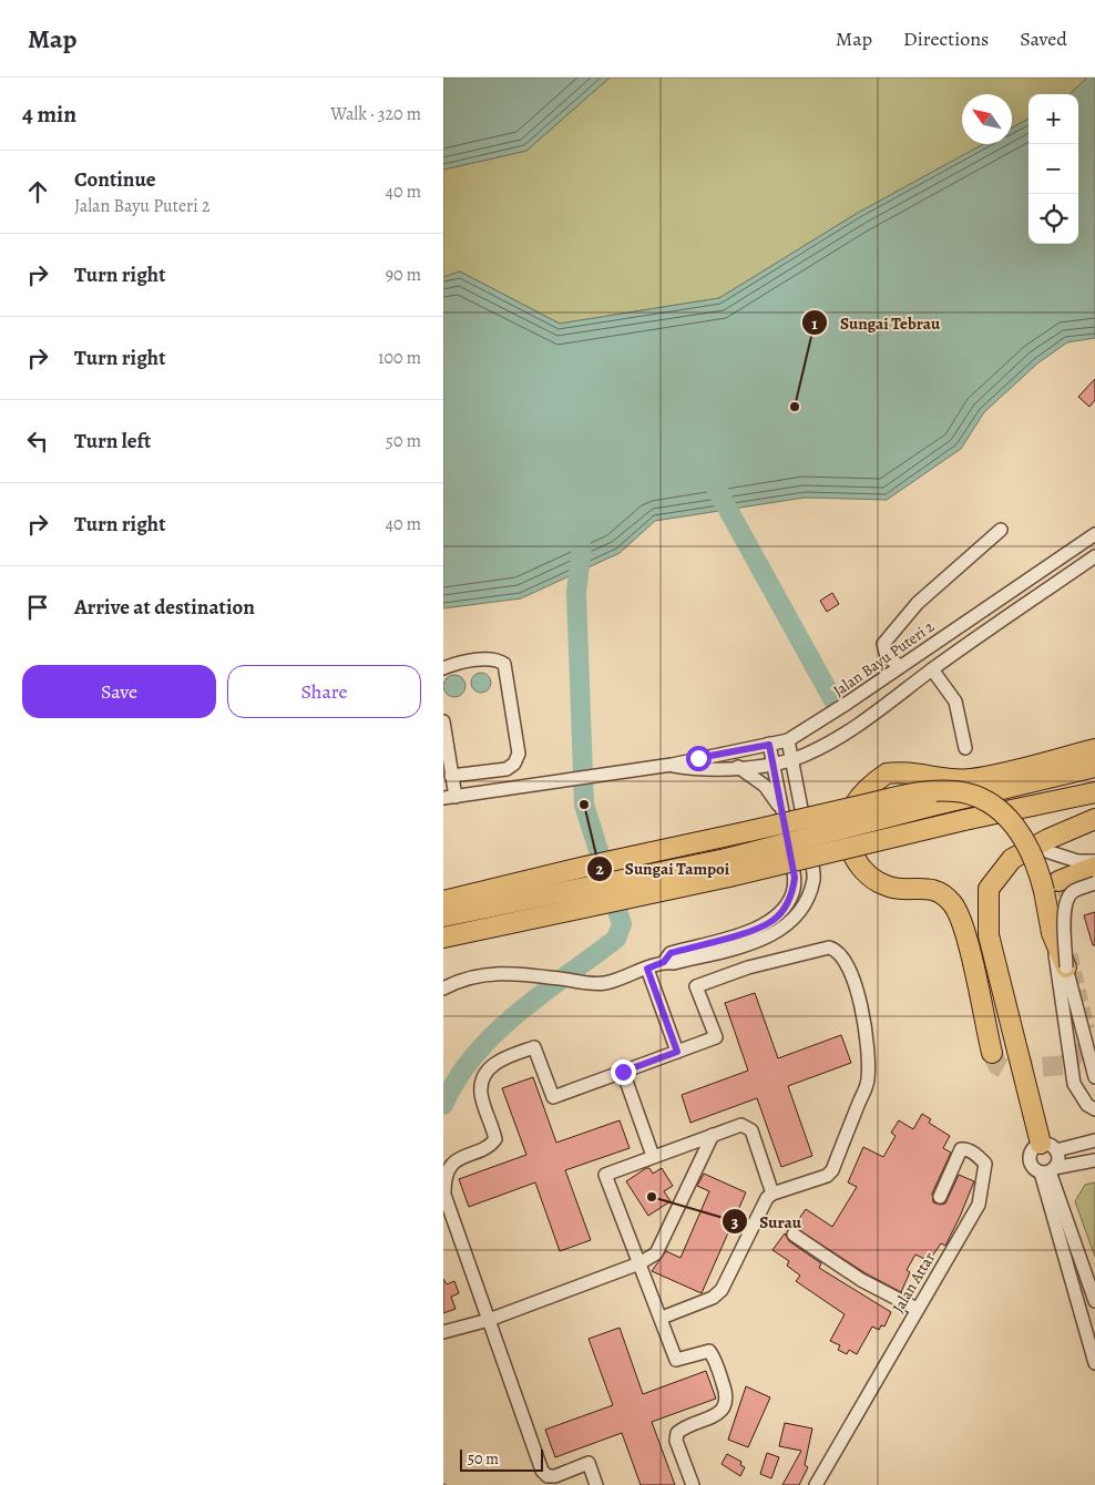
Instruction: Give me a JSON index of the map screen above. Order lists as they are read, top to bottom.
{
  "streets": {
    "street": ["Jalan Bayu Puteri 2", "Jalan Attar"]
  },
  "places": ["Sungai Tebrau", "Sungai Tampoi", "Surau"],
  "scale_bar": "50 m",
  "north": "top left",
  "page": {
    "header": "Map",
    "nav": ["Map", "Directions", "Saved"],
    "heading": ["4 min", "Walk · 320 m"],
    "map_buttons": ["+", "−"],
    "list": [
      ["Continue", "Jalan Bayu Puteri 2", "40 m"],
      ["Turn right", "90 m"],
      ["Turn right", "100 m"],
      ["Turn left", "50 m"],
      ["Turn right", "40 m"],
      "Arrive at destination"
    ],
    "buttons": ["Save", "Share"],
    "scale": "50 m"
  }
}
